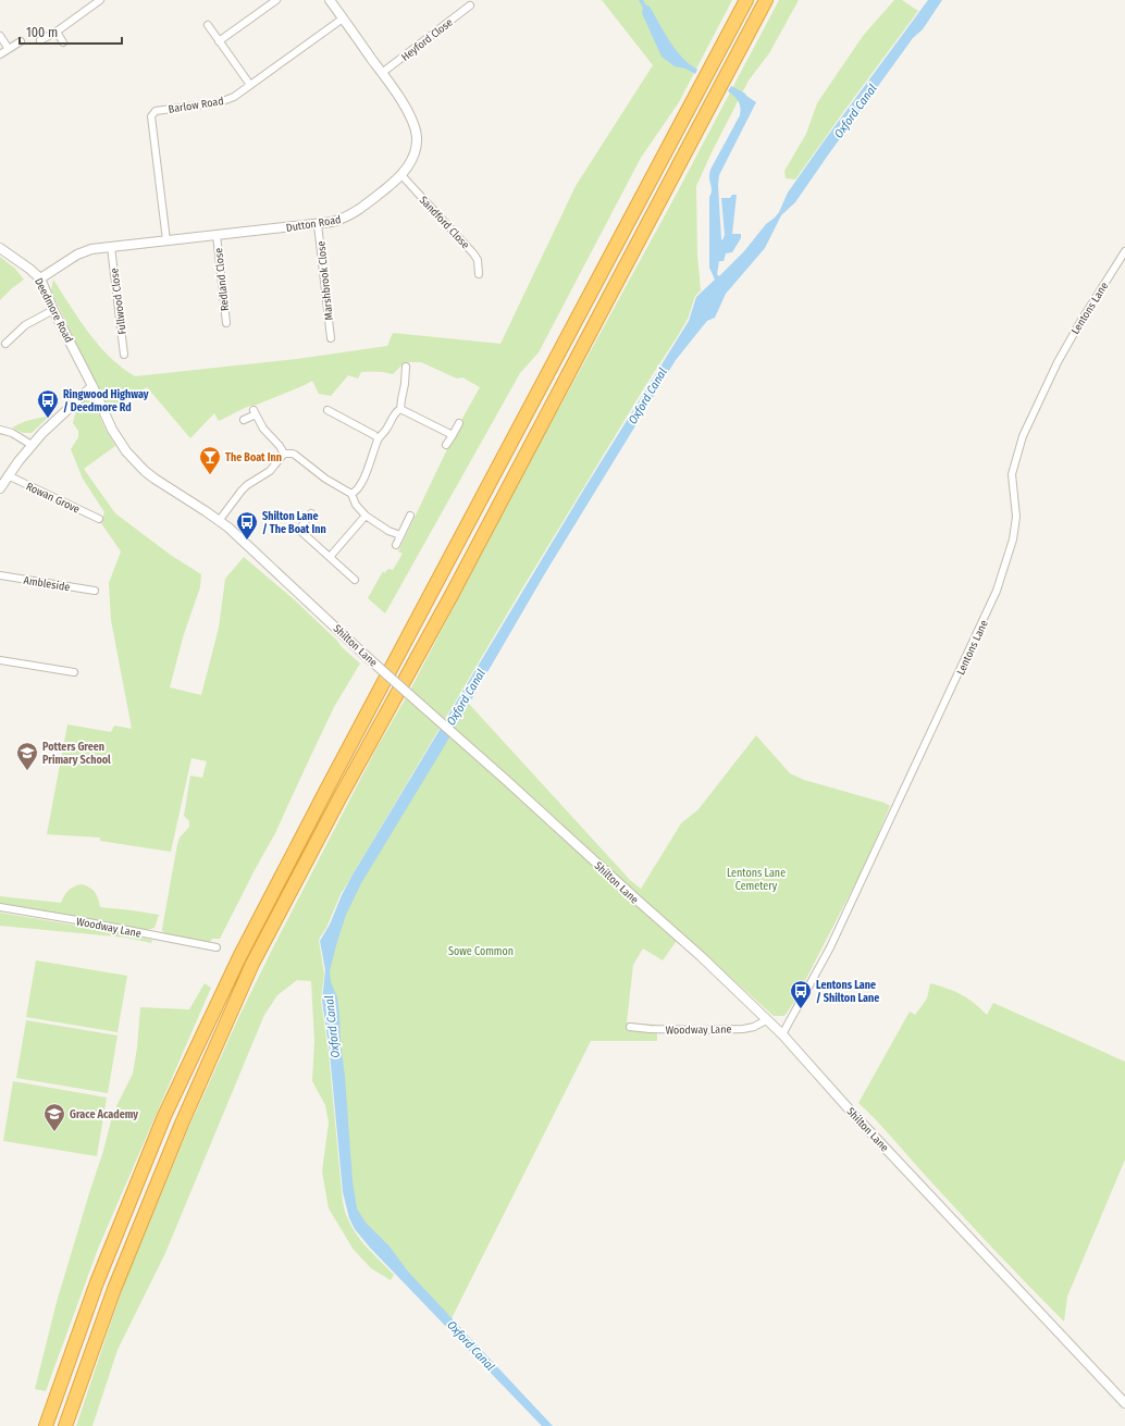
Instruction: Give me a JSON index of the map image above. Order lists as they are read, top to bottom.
{
  "streets": {
    "street": [
      "Heyford Close",
      "Barlow Road",
      "Sandford Close",
      "Dutton Road",
      "Redland Close",
      "Marshbrook Close",
      "Fullwood Close",
      "Lentons Lane",
      "Deedmore Road",
      "Rowan Grove",
      "Ambleside",
      "Shilton Lane",
      "Woodway Lane"
    ]
  },
  "crossings": [
    ["Heyford Close", "Dutton Road"],
    ["Barlow Road", "Dutton Road"],
    ["Sandford Close", "Dutton Road"],
    ["Dutton Road", "Redland Close"],
    ["Dutton Road", "Marshbrook Close"],
    ["Dutton Road", "Fullwood Close"],
    ["Dutton Road", "Deedmore Road"],
    ["Lentons Lane", "Shilton Lane"],
    ["Deedmore Road", "Shilton Lane"],
    ["Shilton Lane", "Woodway Lane"]
  ],
  "water": ["Oxford Canal"],
  "parks": ["Lentons Lane Cemetery", "Sowe Common"],
  "places": {
    "bus stop": ["Ringwood Highway / Deedmore Rd", "Shilton Lane / The Boat Inn", "Lentons Lane / Shilton Lane"],
    "bar": ["The Boat Inn"],
    "school or university": ["Potters Green Primary School", "Grace Academy"]
  },
  "scale_bar": "100 m"
}
